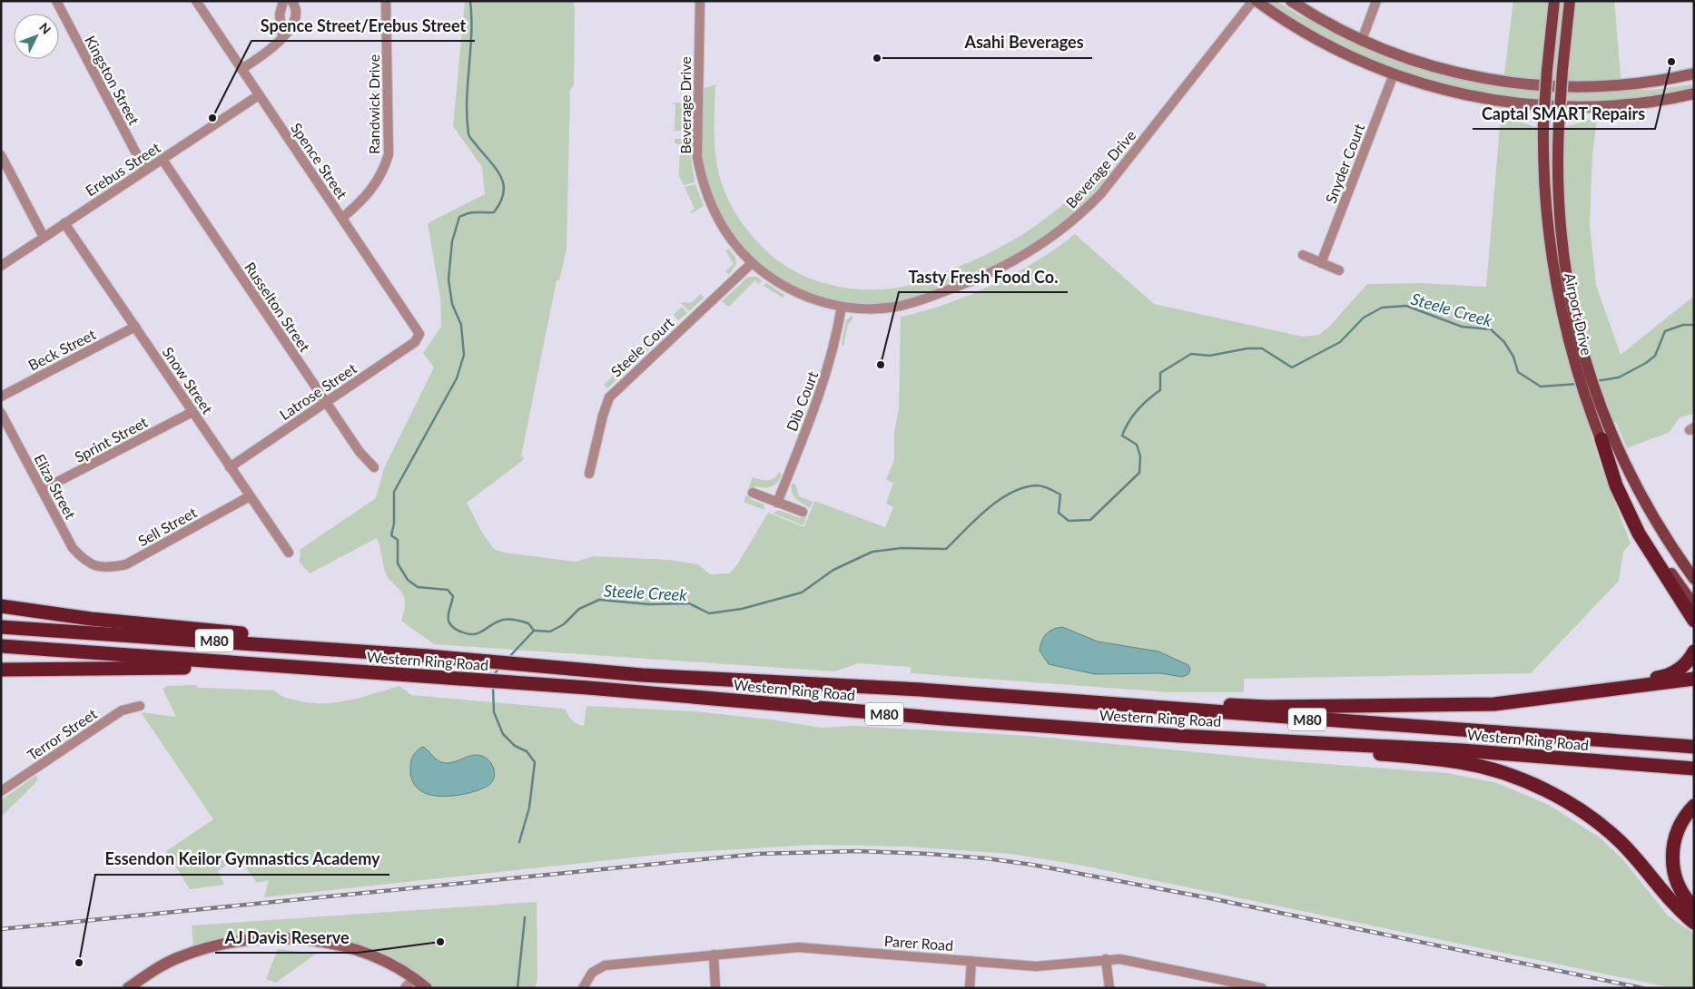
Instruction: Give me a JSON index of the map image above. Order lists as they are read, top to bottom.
{
  "streets": {
    "highway": ["M80", "Western Ring Road"],
    "main road": ["Airport Drive"],
    "street": [
      "Kingston Street",
      "Randwick Drive",
      "Beverage Drive",
      "Spence Street",
      "Snyder Court",
      "Erebus Street",
      "Russelton Street",
      "Steele Court",
      "Beck Street",
      "Snow Street",
      "Latrose Street",
      "Dib Court",
      "Sprint Street",
      "Eliza Street",
      "Sell Street",
      "Terror Street",
      "Parer Road"
    ]
  },
  "crossings": [
    ["Kingston Street", "Erebus Street"],
    ["Randwick Drive", "Spence Street"],
    ["Beverage Drive", "Steele Court"],
    ["Beverage Drive", "Dib Court"],
    ["Spence Street", "Erebus Street"],
    ["Spence Street", "Latrose Street"],
    ["Erebus Street", "Russelton Street"],
    ["Erebus Street", "Snow Street"],
    ["Russelton Street", "Latrose Street"],
    ["Beck Street", "Snow Street"],
    ["Snow Street", "Latrose Street"],
    ["Snow Street", "Sprint Street"],
    ["Snow Street", "Sell Street"],
    ["Sprint Street", "Eliza Street"],
    ["Eliza Street", "Sell Street"]
  ],
  "water": ["Steele Creek"],
  "places": [
    "Asahi Beverages",
    "Captal SMART Repairs",
    "Spence Street/Erebus Street",
    "Tasty Fresh Food Co.",
    "AJ Davis Reserve",
    "Essendon Keilor Gymnastics Academy"
  ],
  "north": "top right"
}
